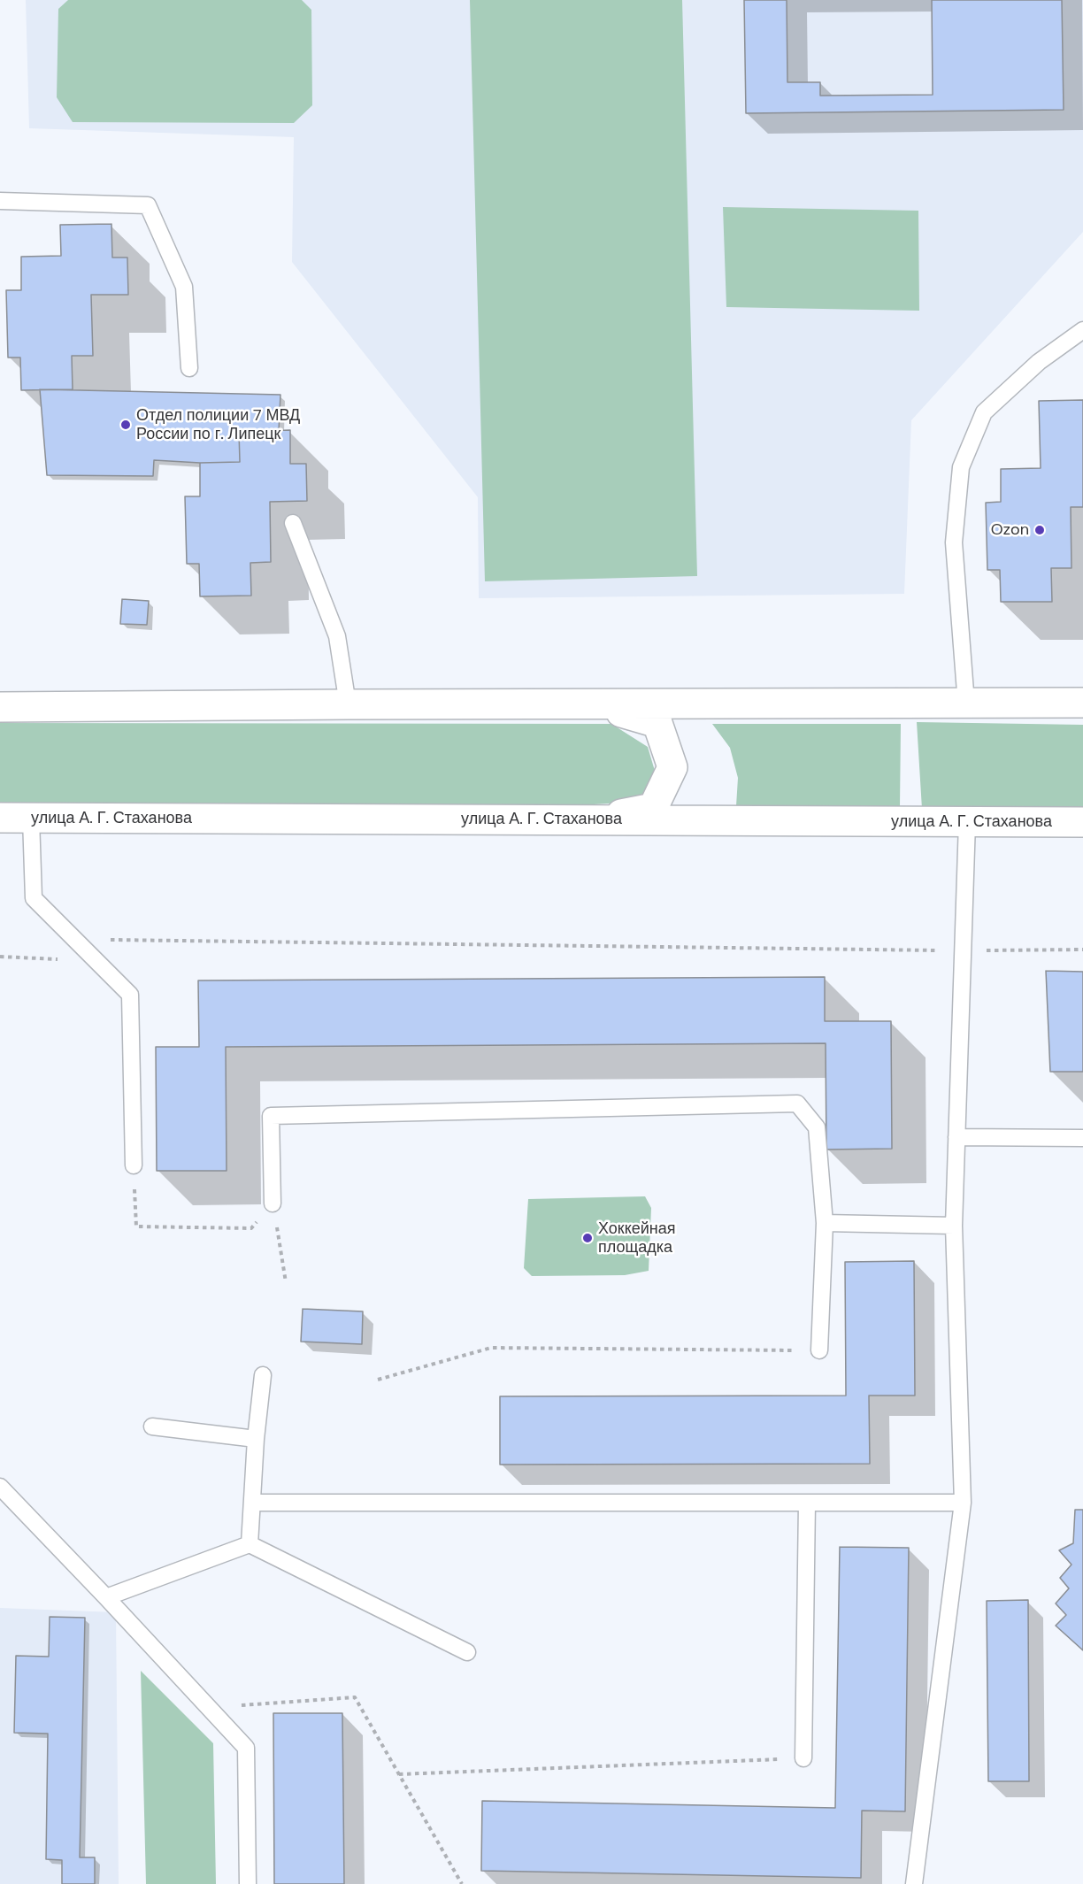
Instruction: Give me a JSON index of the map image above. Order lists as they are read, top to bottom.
{
  "streets": {
    "main road": ["улица А. Г. Стаханова"]
  },
  "places": ["Отдел полиции 7 МВД России по г. Липецк", "Ozon", "Хоккейная площадка"]
}
